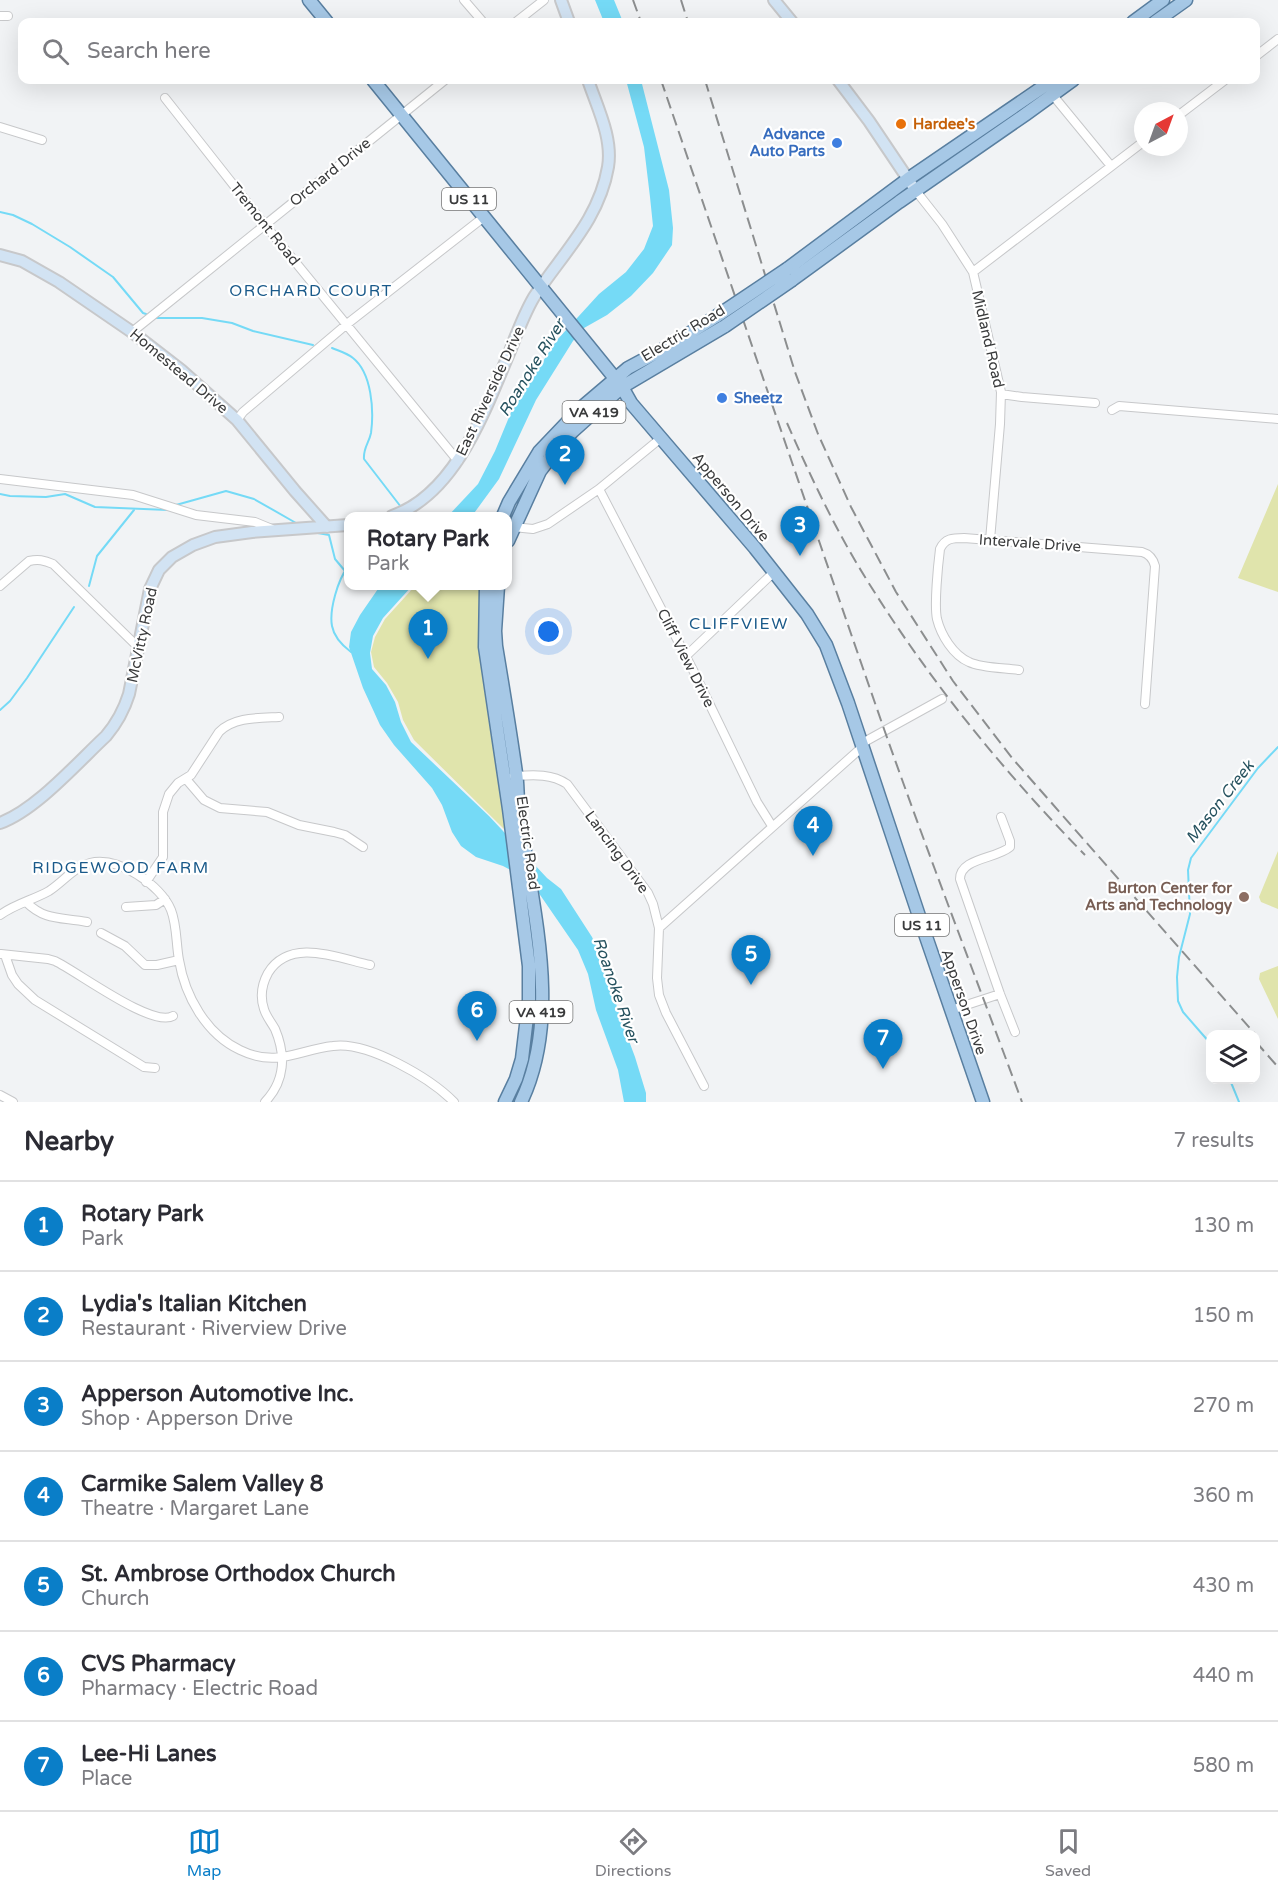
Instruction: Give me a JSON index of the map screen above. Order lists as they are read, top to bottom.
{
  "streets": {
    "main road": [
      "US 11",
      "Electric Road",
      "VA 419",
      "Apperson Drive"
    ],
    "street": [
      "Orchard Drive",
      "Tremont Road",
      "Midland Road",
      "Homestead Drive",
      "East Riverside Drive",
      "Intervale Drive",
      "McVitty Road",
      "Cliff View Drive",
      "Lancing Drive"
    ]
  },
  "crossings": [
    ["Orchard Drive", "Tremont Road"],
    ["Orchard Drive", "Homestead Drive"],
    ["Orchard Drive", "Apperson Drive"],
    ["Tremont Road", "East Riverside Drive"],
    ["Electric Road", "Midland Road"],
    ["Electric Road", "VA 419"],
    ["Electric Road", "Apperson Drive"],
    ["Electric Road", "Lancing Drive"],
    ["Midland Road", "VA 419"],
    ["Midland Road", "Intervale Drive"],
    ["Homestead Drive", "McVitty Road"],
    ["East Riverside Drive", "Apperson Drive"]
  ],
  "districts": ["ORCHARD COURT", "CLIFFVIEW", "RIDGEWOOD FARM"],
  "water": ["Roanoke River", "Mason Creek"],
  "places": [
    "Hardee's",
    "Advance Auto Parts",
    "Sheetz",
    "Burton Center for Arts and Technology"
  ],
  "north": "top right",
  "page": {
    "search": "Search here",
    "pins": [
      "2",
      "3",
      "1",
      "4",
      "5",
      "6",
      "7"
    ],
    "popup": ["Rotary Park", "Park"],
    "heading": ["Nearby", "7 results"],
    "list": [
      {
        "mark": "1",
        "name": "Rotary Park",
        "note": "Park",
        "value": "130 m"
      },
      {
        "mark": "2",
        "name": "Lydia's Italian Kitchen",
        "note": "Restaurant · Riverview Drive",
        "value": "150 m"
      },
      {
        "mark": "3",
        "name": "Apperson Automotive Inc.",
        "note": "Shop · Apperson Drive",
        "value": "270 m"
      },
      {
        "mark": "4",
        "name": "Carmike Salem Valley 8",
        "note": "Theatre · Margaret Lane",
        "value": "360 m"
      },
      {
        "mark": "5",
        "name": "St. Ambrose Orthodox Church",
        "note": "Church",
        "value": "430 m"
      },
      {
        "mark": "6",
        "name": "CVS Pharmacy",
        "note": "Pharmacy · Electric Road",
        "value": "440 m"
      },
      {
        "mark": "7",
        "name": "Lee-Hi Lanes",
        "note": "Place",
        "value": "580 m"
      }
    ],
    "nav": ["Map", "Directions", "Saved"]
  }
}
